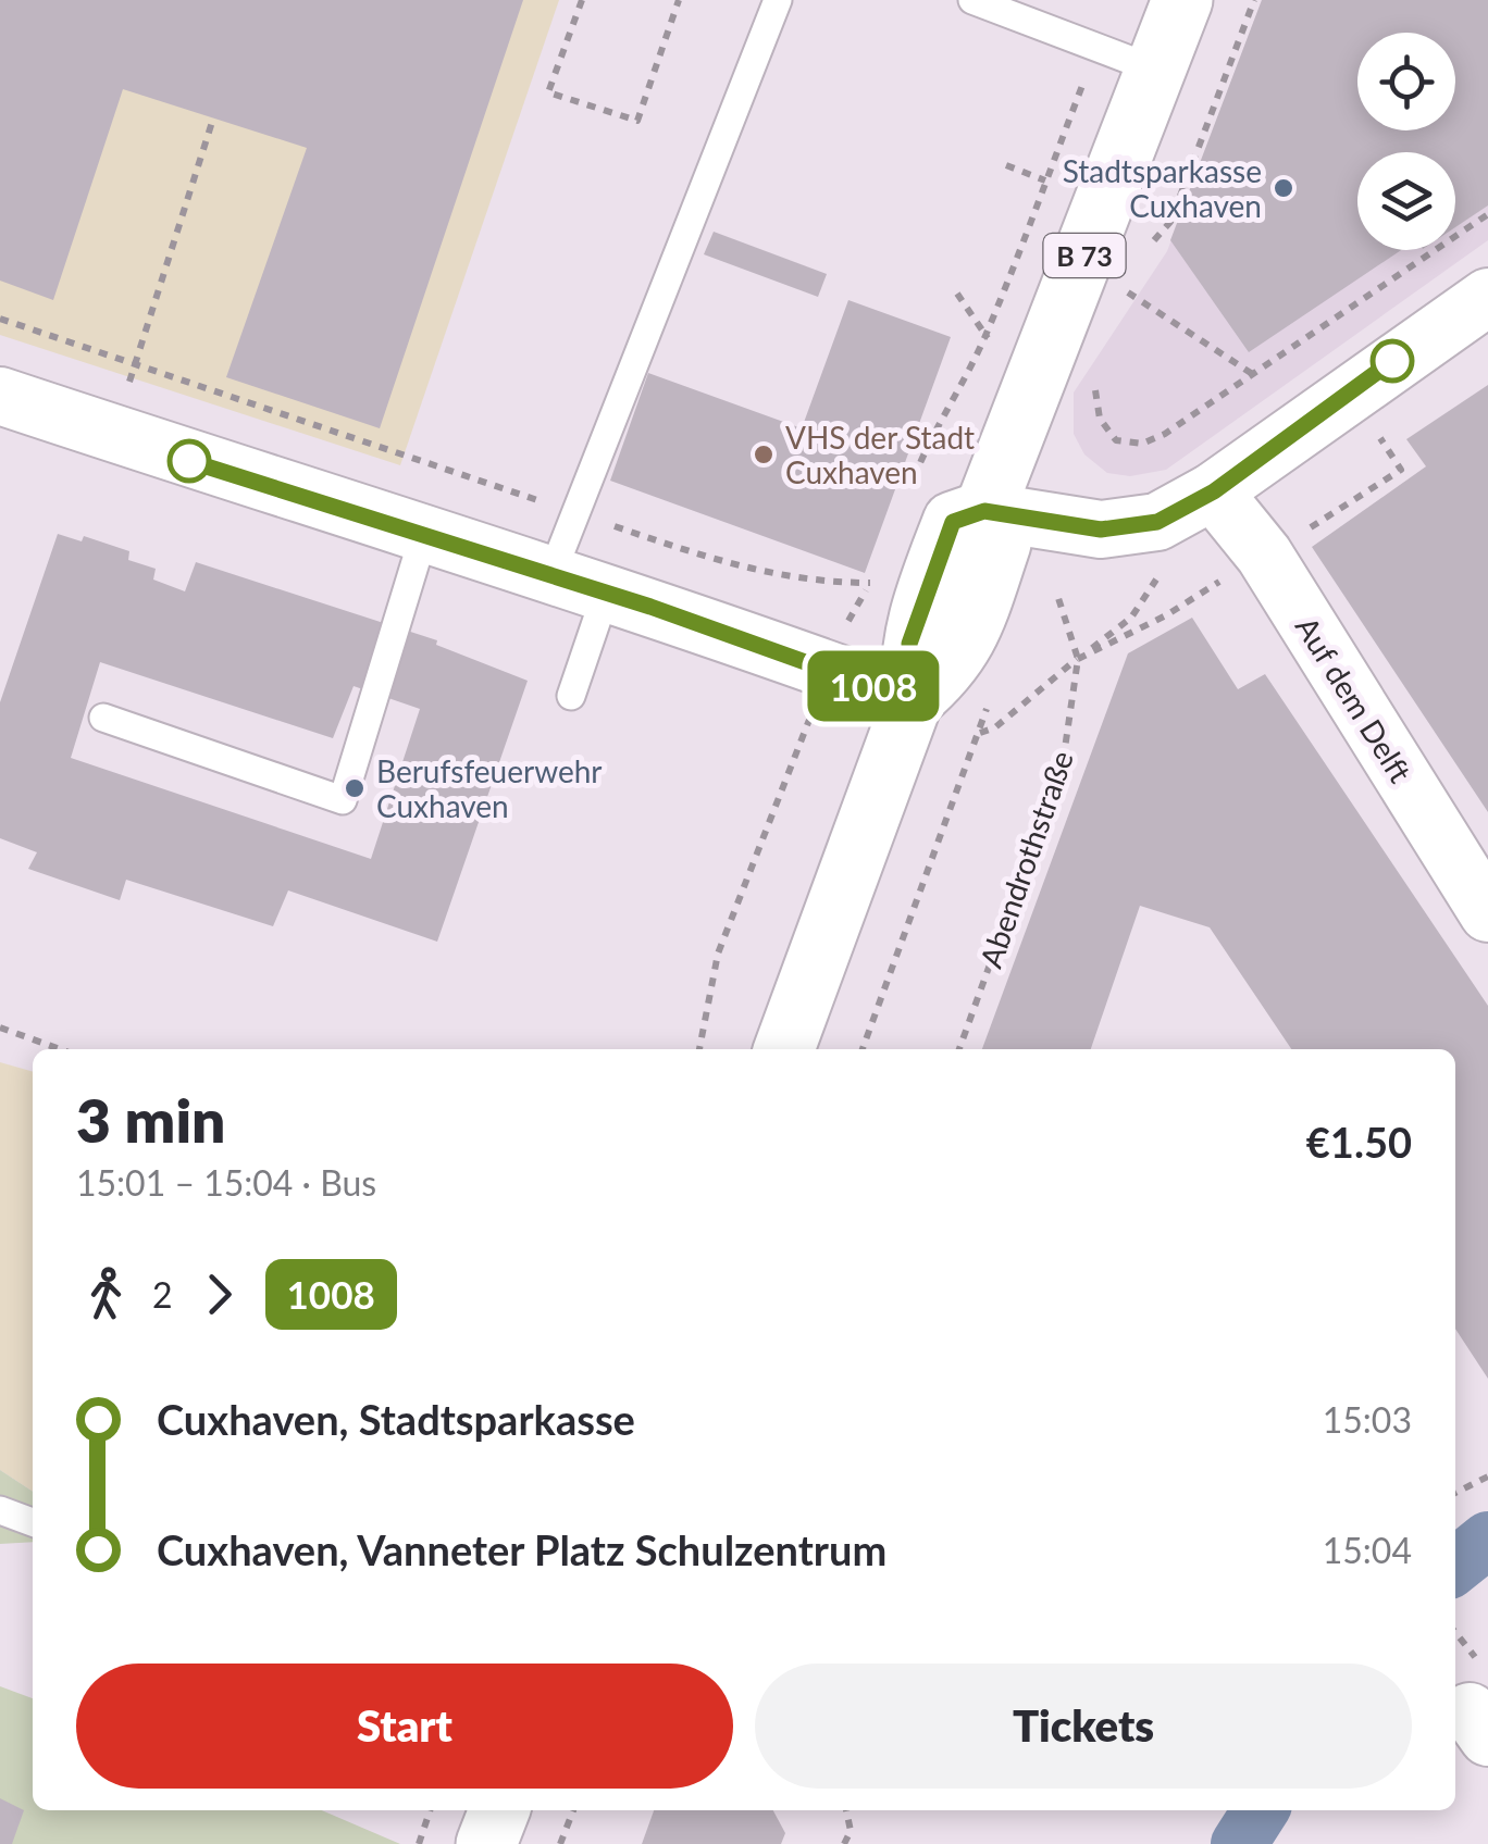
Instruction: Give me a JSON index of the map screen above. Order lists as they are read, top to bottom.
{
  "streets": {
    "main road": ["B 73"],
    "street": ["Auf dem Delft"],
    "path": ["Abendrothstraße"]
  },
  "places": ["Stadtsparkasse Cuxhaven", "VHS der Stadt Cuxhaven", "Berufsfeuerwehr Cuxhaven"],
  "lines": ["bus line 1008"],
  "page": {
    "on_map": "1008",
    "heading": ["3 min", "15:01 – 15:04 · Bus", "€1.50"],
    "legs": ["2", "1008"],
    "list": [
      {
        "name": "Cuxhaven, Stadtsparkasse",
        "value": "15:03"
      },
      {
        "name": "Cuxhaven, Vanneter Platz Schulzentrum",
        "value": "15:04"
      }
    ],
    "buttons": ["Start", "Tickets"]
  }
}
